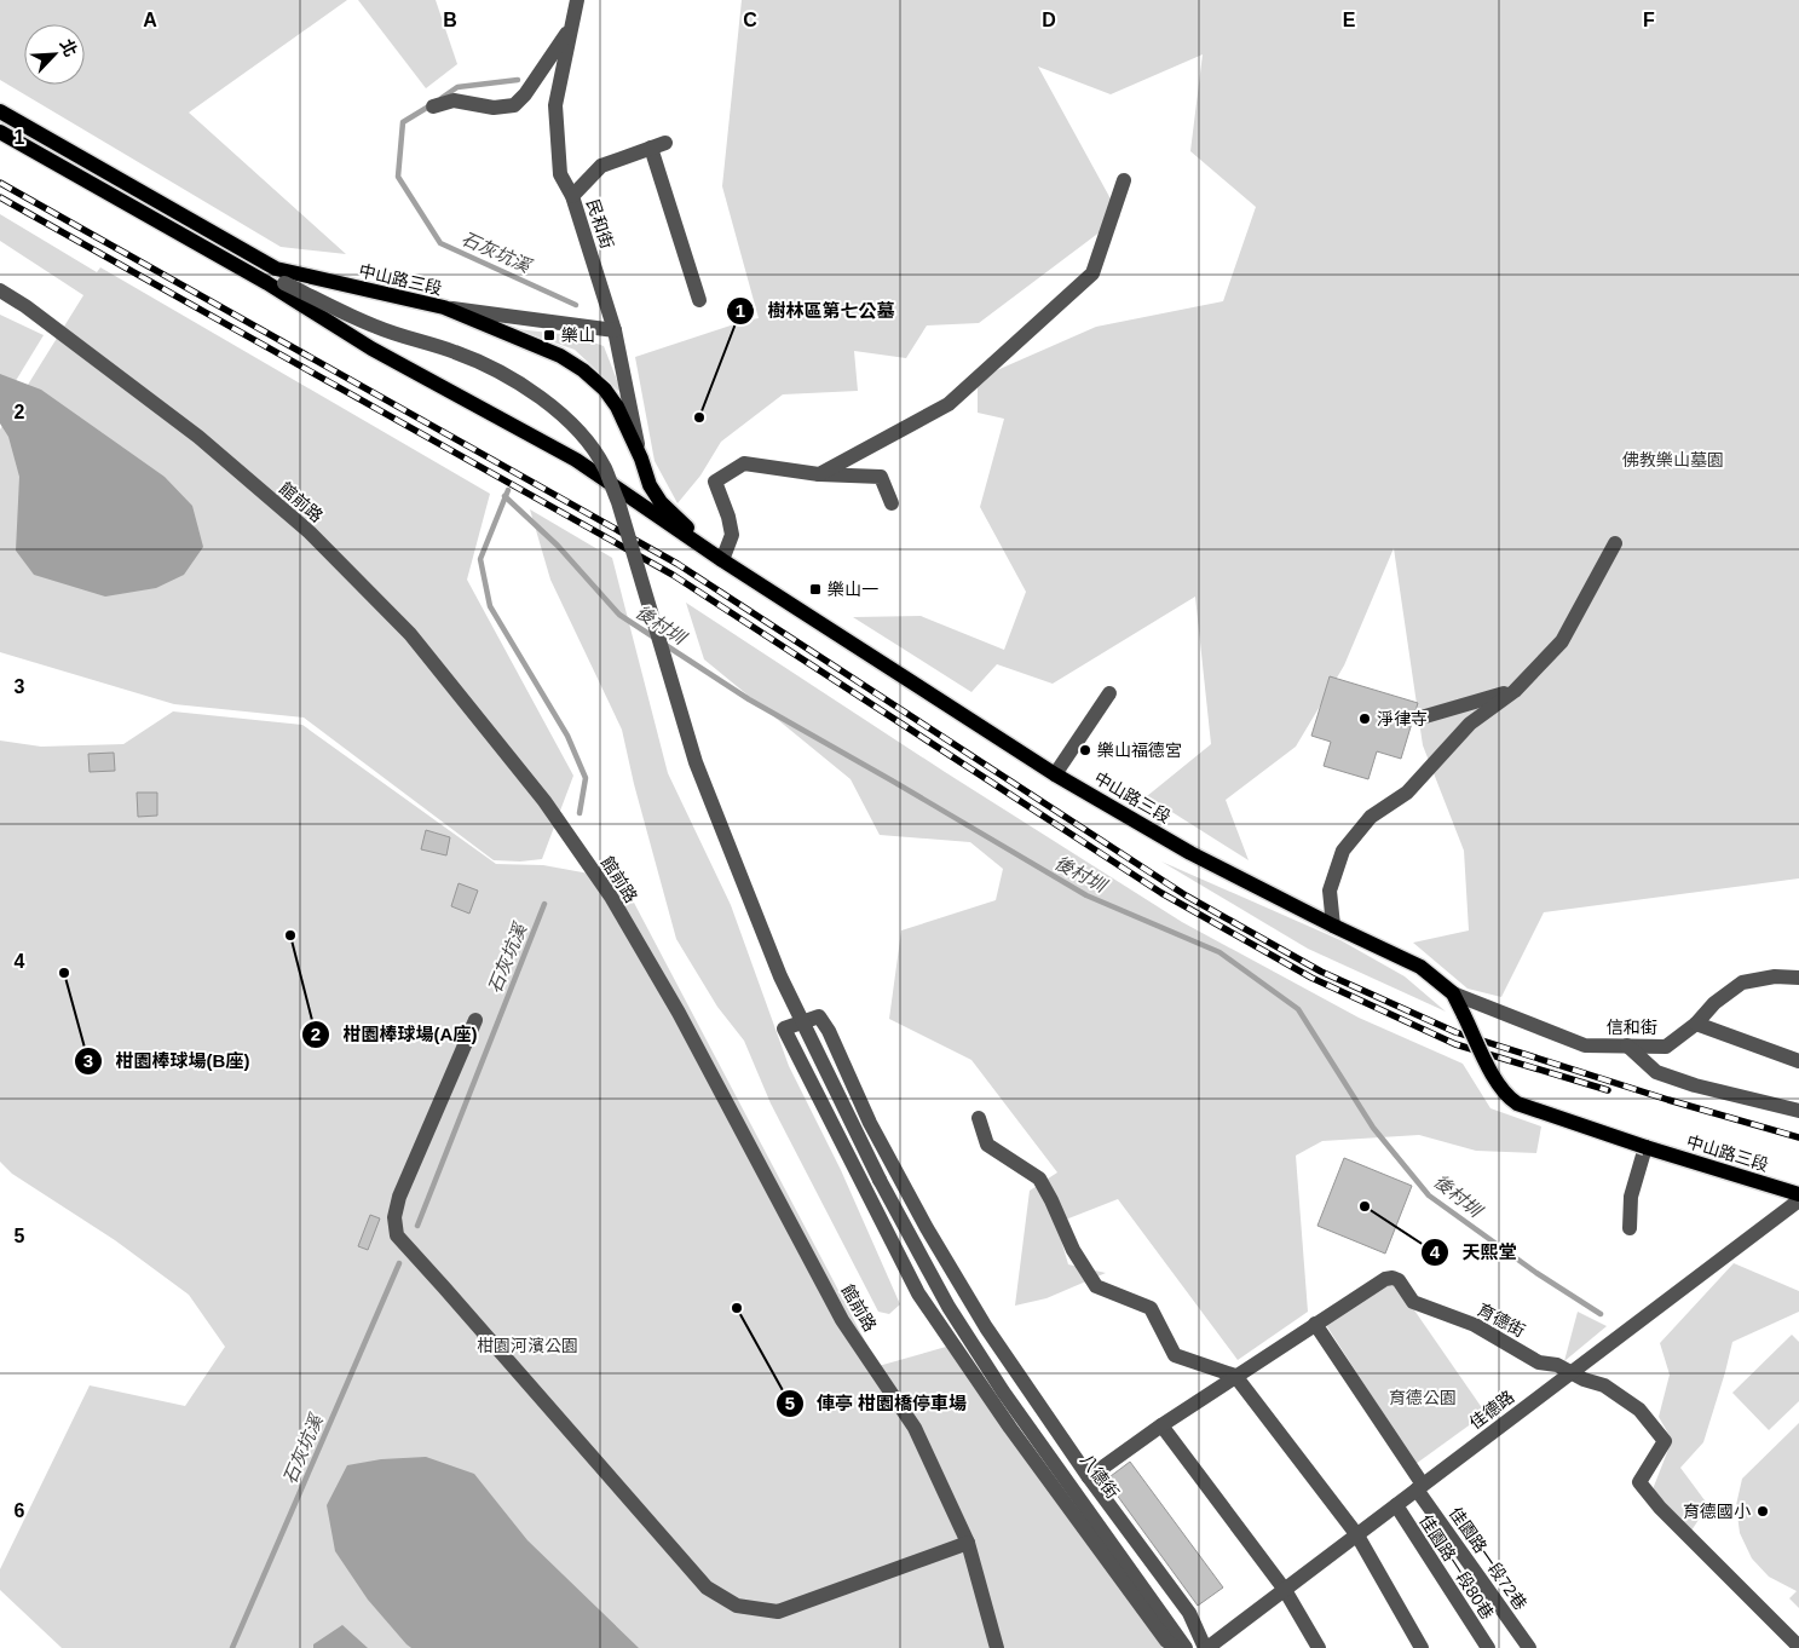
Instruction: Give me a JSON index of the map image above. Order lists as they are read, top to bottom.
{
  "streets": {
    "main road": ["中山路三段"],
    "street": [
      "民和街",
      "館前路",
      "信和街",
      "育德街",
      "佳德路",
      "八德街",
      "佳園路一段72巷",
      "佳園路一段80巷"
    ]
  },
  "crossings": [
    ["民和街", "中山路三段"],
    ["中山路三段", "信和街"],
    ["育德街", "佳德路"],
    ["育德街", "佳園路一段72巷"],
    ["佳德路", "八德街"],
    ["佳德路", "佳園路一段72巷"],
    ["佳德路", "佳園路一段80巷"]
  ],
  "water": ["石灰坑溪", "後村圳"],
  "parks": ["佛教樂山墓園", "柑園河濱公園", "育德公園"],
  "places": {
    "transit": ["樂山", "樂山一"],
    "other": [
      "樹林區第七公墓",
      "淨律寺",
      "樂山福德宮",
      "柑園棒球場(A座)",
      "柑園棒球場(B座)",
      "天熙堂",
      "俥亭 柑園橋停車場",
      "育德國小"
    ]
  },
  "north": "top right",
  "grid": {
    "columns": [
      "A",
      "B",
      "C",
      "D",
      "E",
      "F"
    ],
    "rows": [
      "1",
      "2",
      "3",
      "4",
      "5",
      "6"
    ]
  }
}
